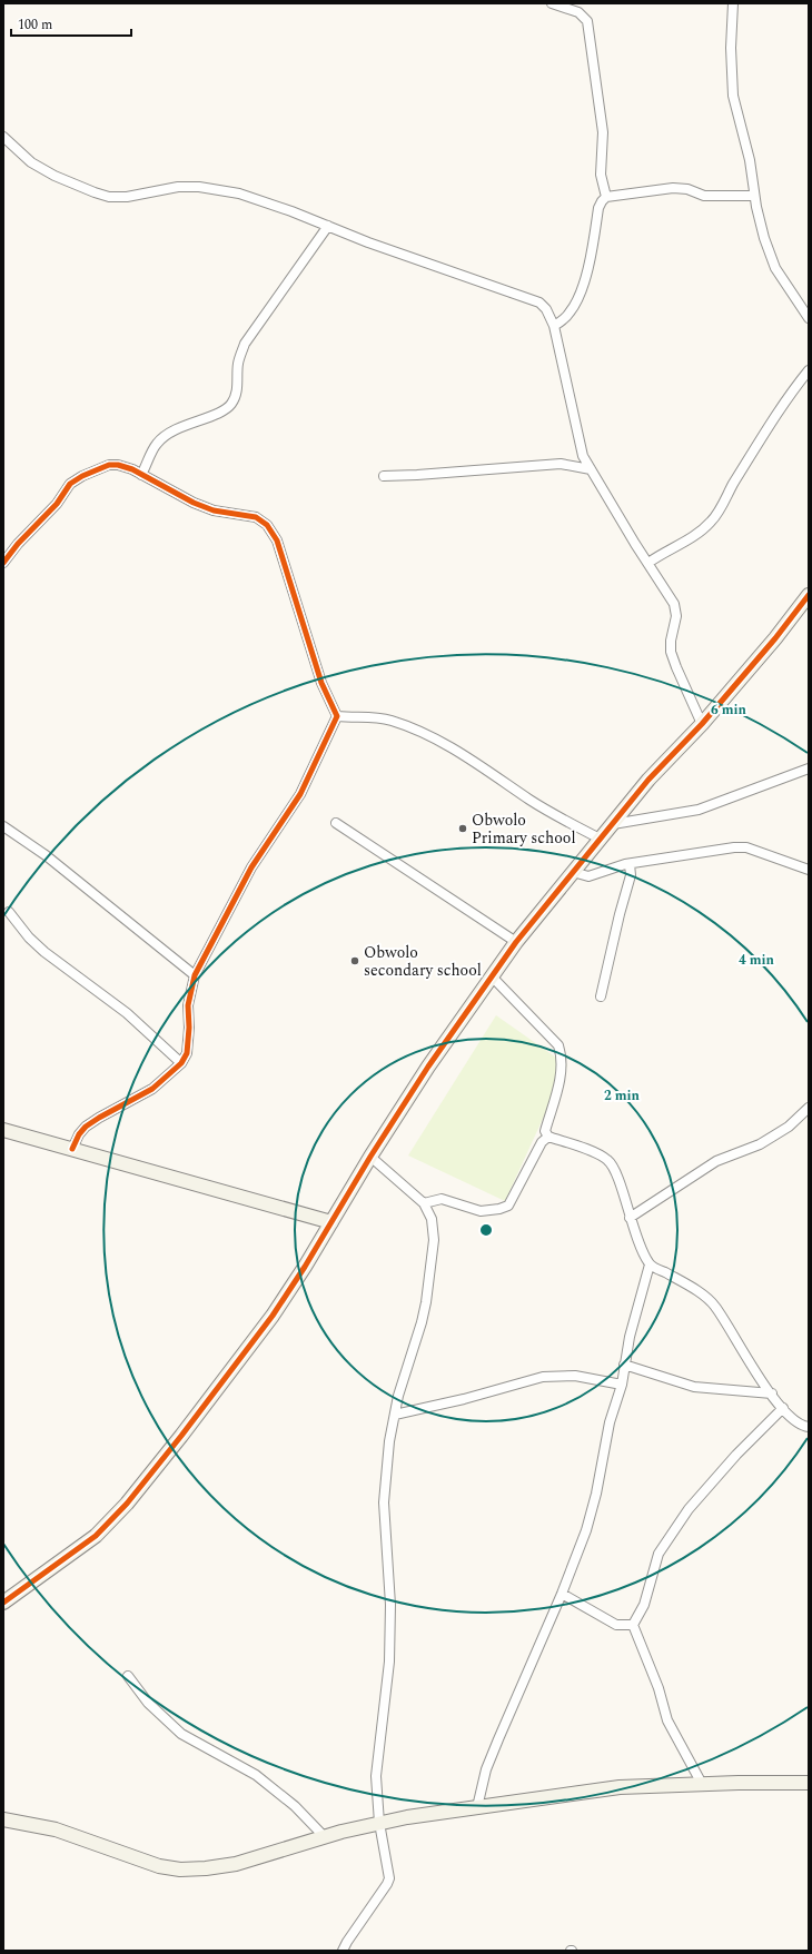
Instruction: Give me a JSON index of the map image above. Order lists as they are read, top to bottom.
{
  "places": ["Obwolo Primary school", "Obwolo secondary school"],
  "scale_bar": "100 m",
  "rings": ["6 min", "4 min", "2 min"]
}
